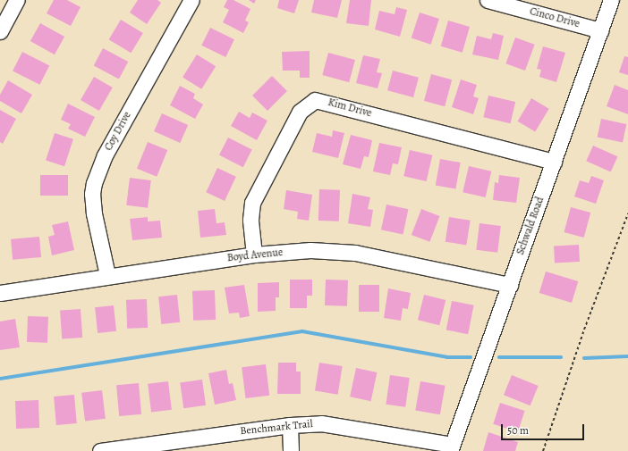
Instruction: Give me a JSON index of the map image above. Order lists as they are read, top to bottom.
{
  "streets": {
    "street": [
      "Cinco Drive",
      "Kim Drive",
      "Coy Drive",
      "Schwald Road",
      "Boyd Avenue",
      "Benchmark Trail"
    ]
  },
  "crossings": [
    ["Cinco Drive", "Schwald Road"],
    ["Kim Drive", "Schwald Road"],
    ["Kim Drive", "Boyd Avenue"],
    ["Coy Drive", "Boyd Avenue"],
    ["Schwald Road", "Boyd Avenue"],
    ["Schwald Road", "Benchmark Trail"]
  ],
  "scale_bar": "50 m"
}
